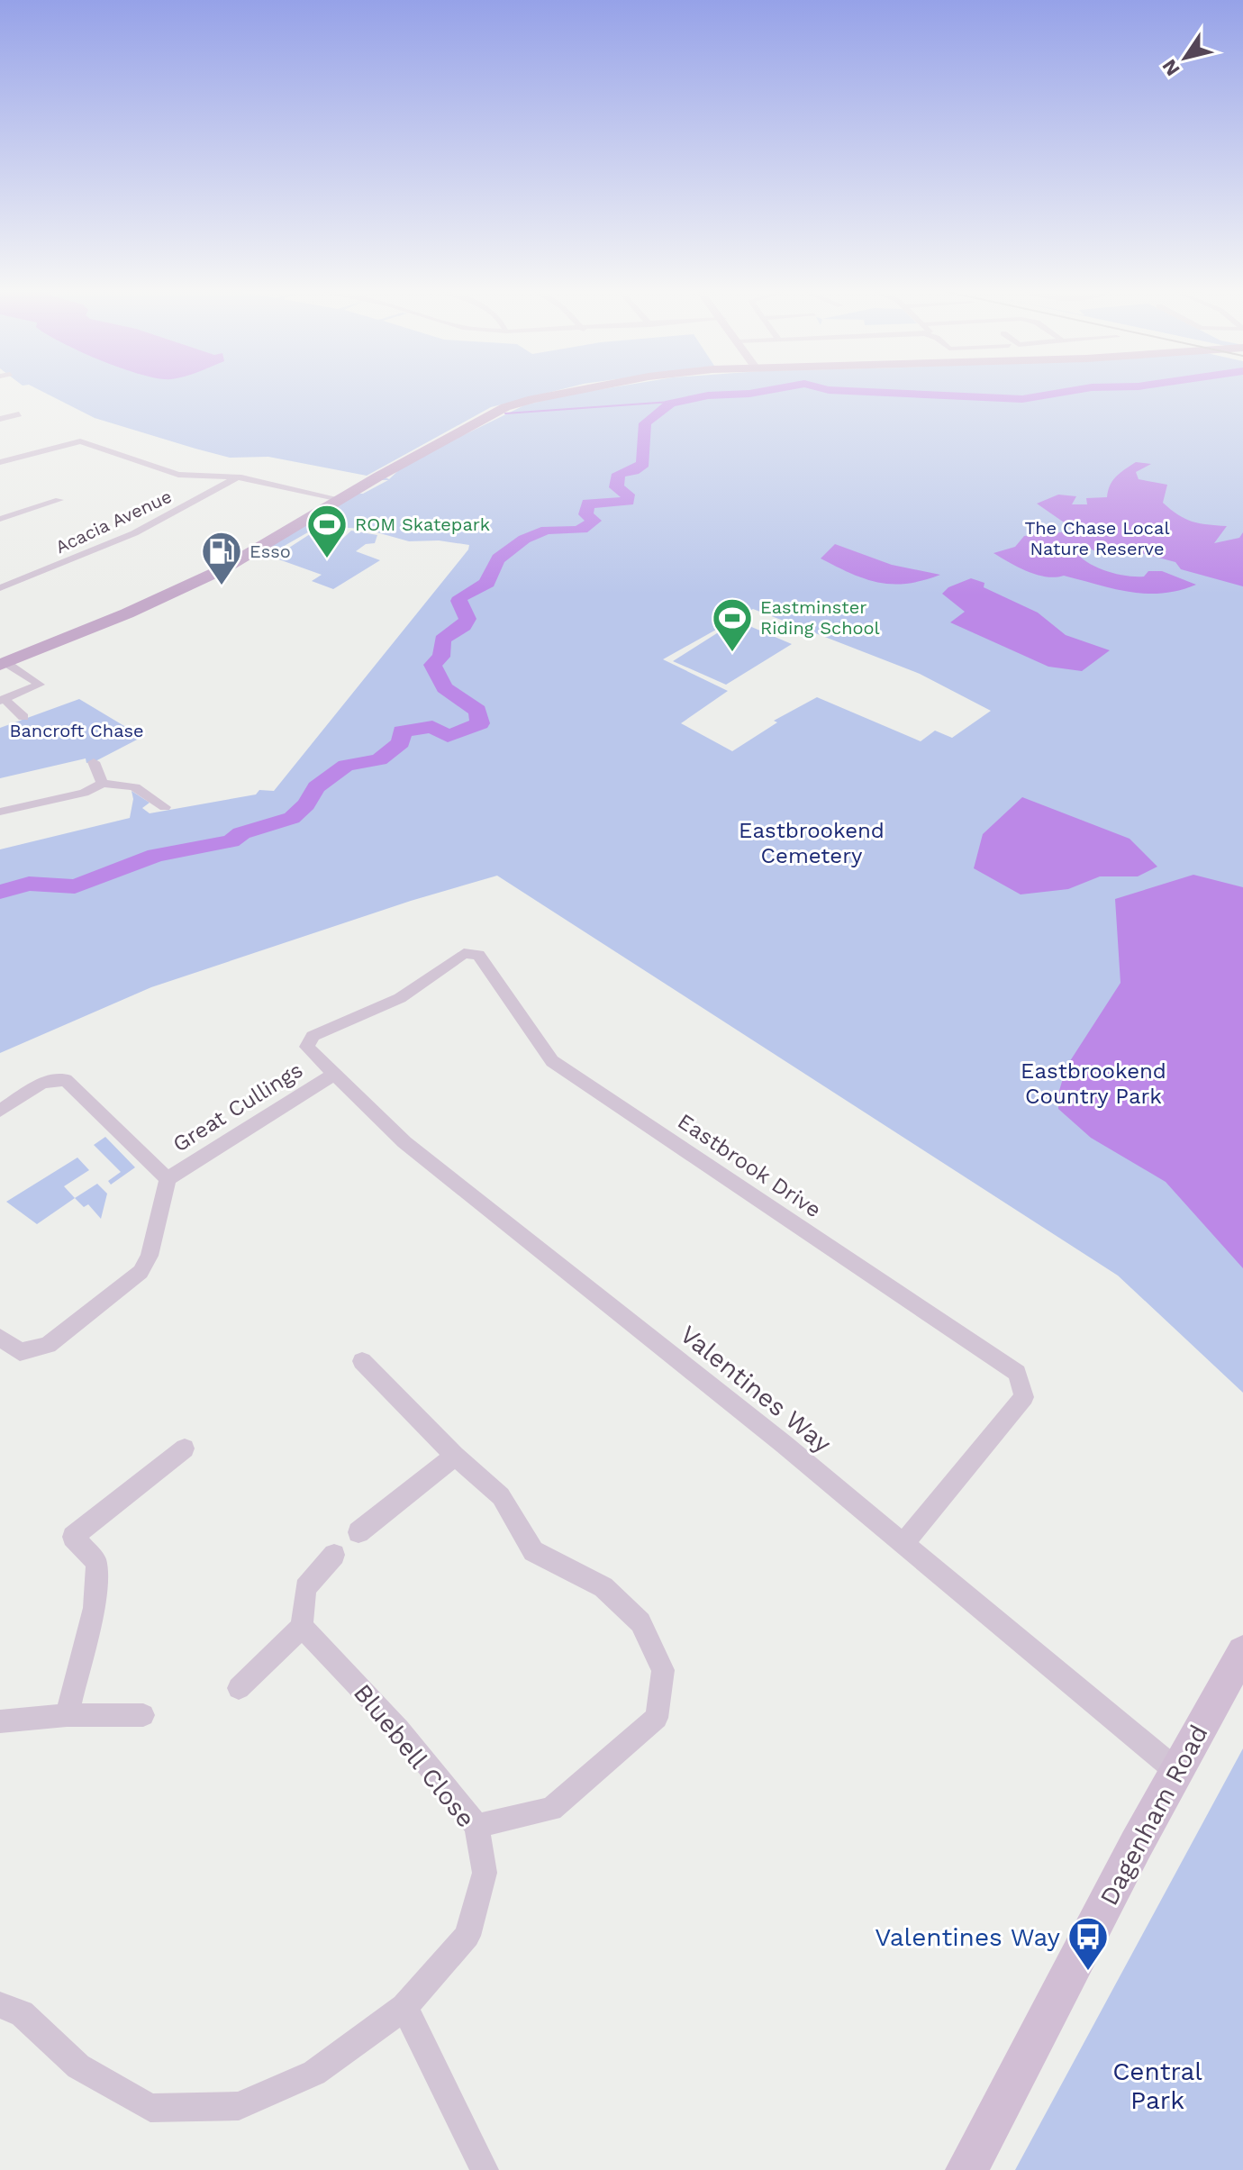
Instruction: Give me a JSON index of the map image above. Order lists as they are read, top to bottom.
{
  "streets": {
    "street": [
      "Acacia Avenue",
      "Great Cullings",
      "Eastbrook Drive",
      "Valentines Way",
      "Bluebell Close",
      "Dagenham Road"
    ]
  },
  "crossings": [
    ["Great Cullings", "Valentines Way"],
    ["Eastbrook Drive", "Valentines Way"],
    ["Valentines Way", "Dagenham Road"]
  ],
  "parks": [
    "The Chase Local Nature Reserve",
    "Bancroft Chase",
    "Eastbrookend Cemetery",
    "Eastbrookend Country Park",
    "Central Park"
  ],
  "places": {
    "sports": ["ROM Skatepark", "Eastminster Riding School"],
    "fuel station": ["Esso"],
    "bus stop": ["Valentines Way"]
  },
  "north": "bottom left"
}
